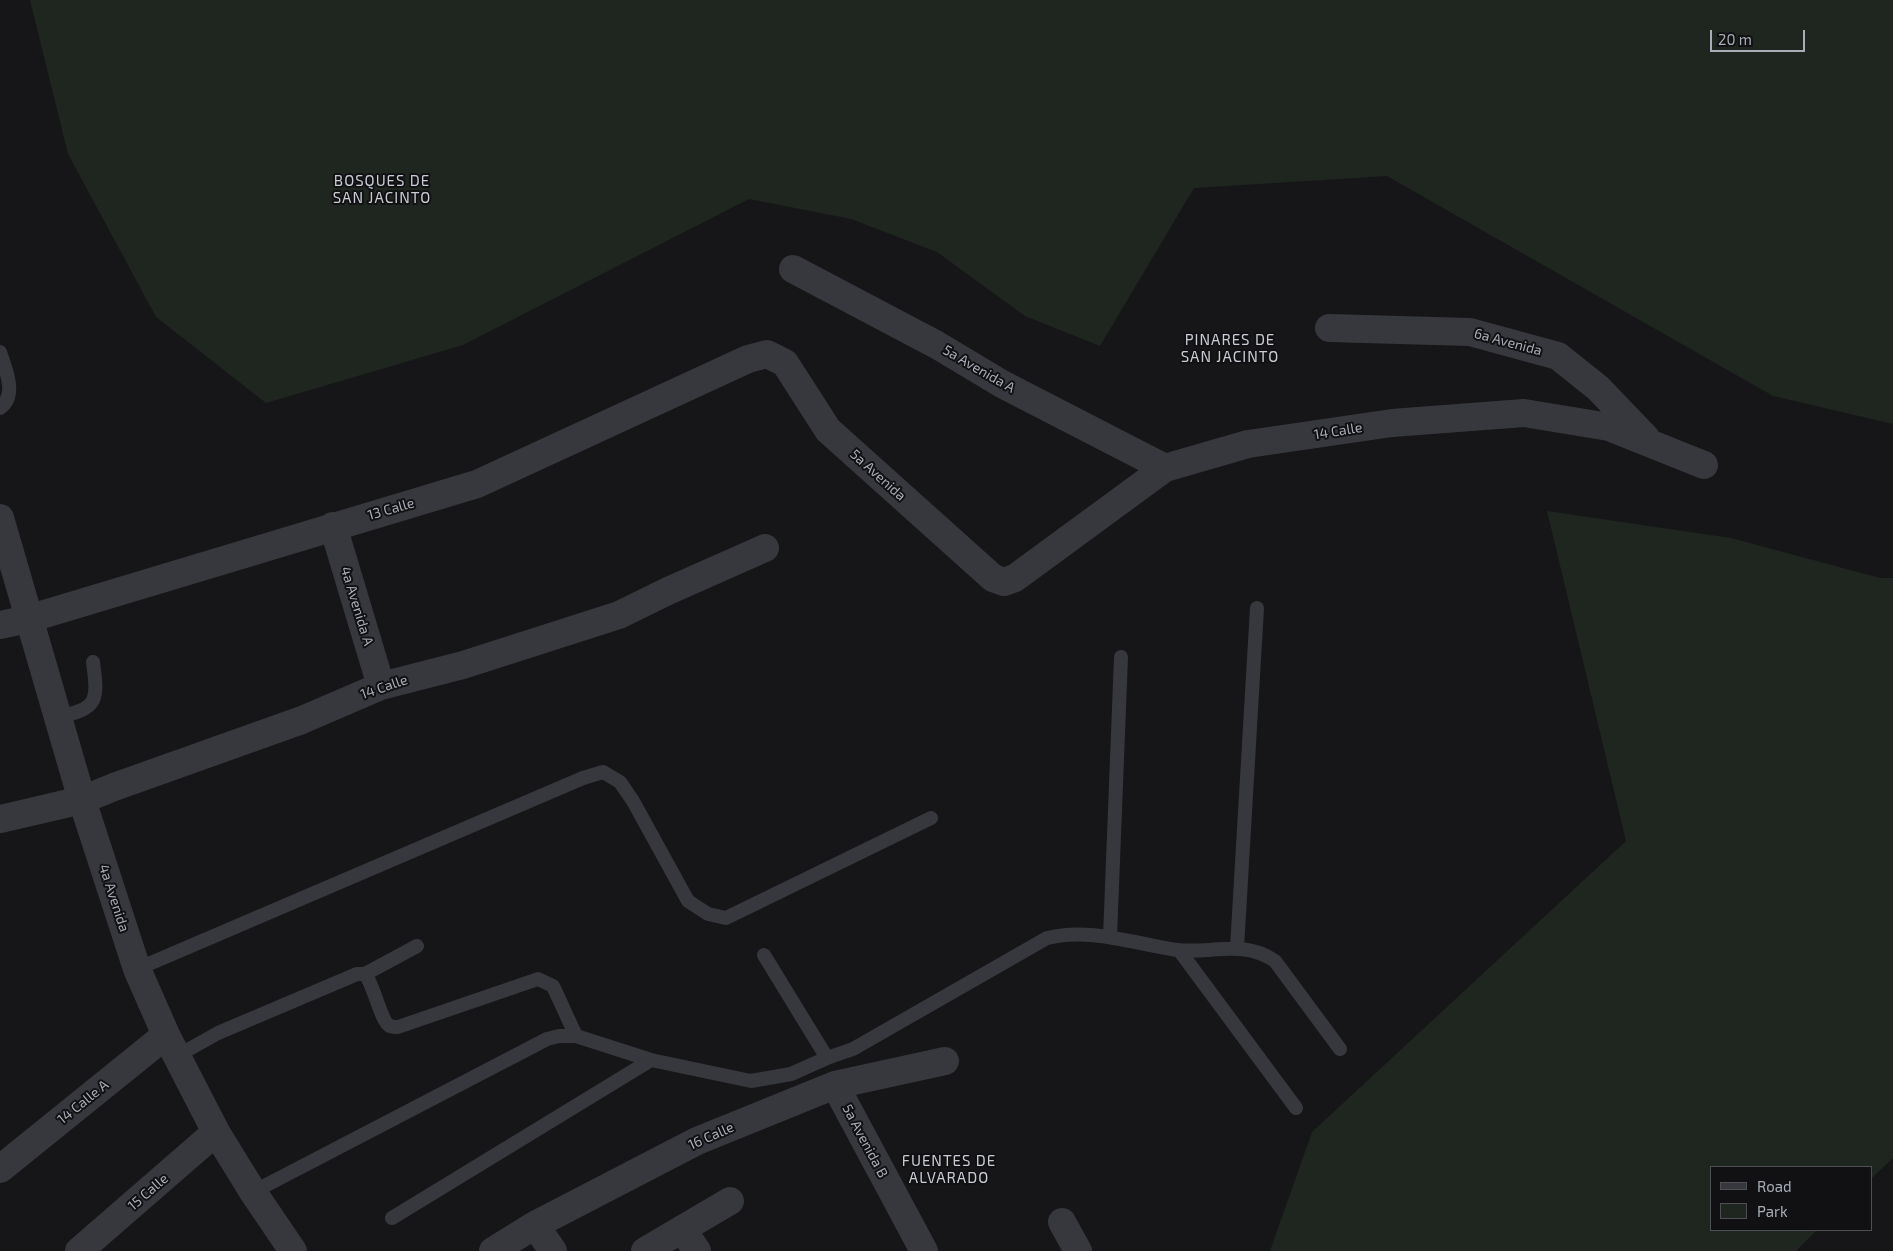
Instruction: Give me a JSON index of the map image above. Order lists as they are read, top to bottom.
{
  "streets": {
    "street": [
      "6a Avenida",
      "5a Avenida A",
      "14 Calle",
      "5a Avenida",
      "13 Calle",
      "4a Avenida A",
      "4a Avenida",
      "14 Calle A",
      "16 Calle",
      "5a Avenida B",
      "15 Calle"
    ]
  },
  "crossings": [
    ["6a Avenida", "14 Calle"],
    ["5a Avenida A", "14 Calle"],
    ["14 Calle", "5a Avenida"],
    ["14 Calle", "4a Avenida A"],
    ["14 Calle", "4a Avenida"],
    ["5a Avenida", "13 Calle"],
    ["13 Calle", "4a Avenida A"],
    ["13 Calle", "4a Avenida"],
    ["4a Avenida", "14 Calle A"],
    ["4a Avenida", "15 Calle"],
    ["16 Calle", "5a Avenida B"]
  ],
  "districts": ["BOSQUES DE SAN JACINTO", "PINARES DE SAN JACINTO", "FUENTES DE ALVARADO"],
  "legend": ["Road", "Park"],
  "scale_bar": "20 m"
}
